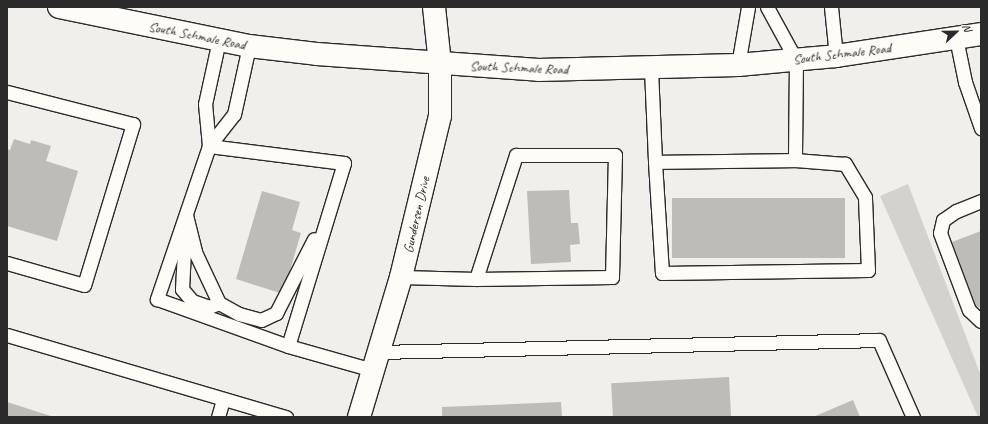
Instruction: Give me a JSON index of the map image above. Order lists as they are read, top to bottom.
{
  "streets": {
    "main road": ["South Schmale Road", "Gundersen Drive"]
  },
  "crossings": [
    ["South Schmale Road", "Gundersen Drive"]
  ],
  "north": "right"
}
